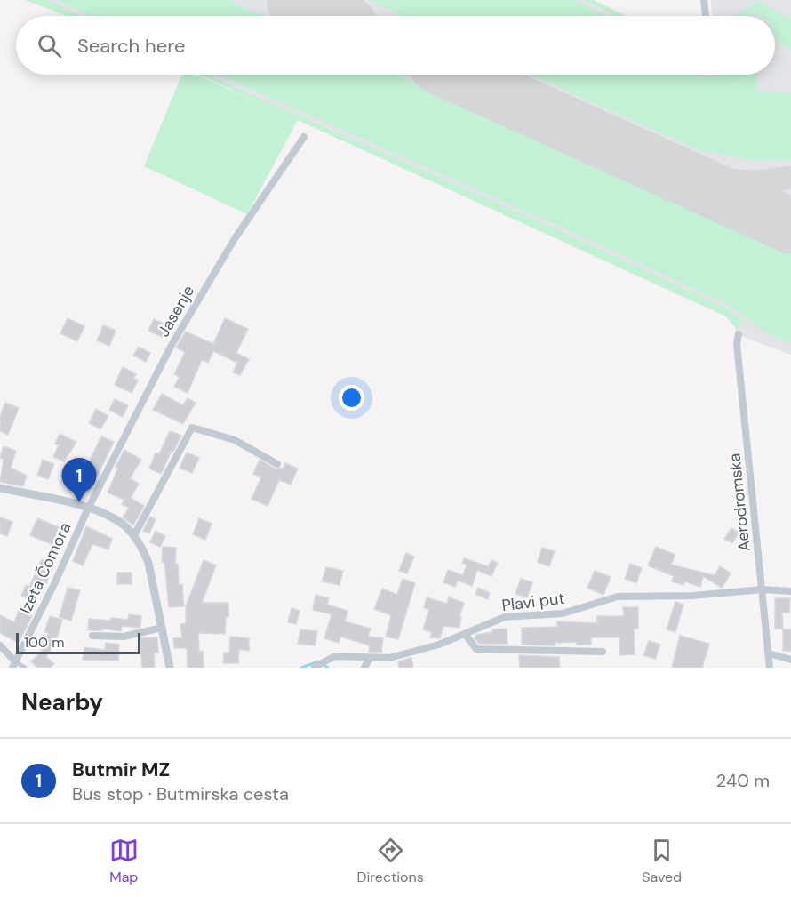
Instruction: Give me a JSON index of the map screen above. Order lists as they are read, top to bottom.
{
  "streets": {
    "street": [
      "Jasenje",
      "Aerodromska",
      "Izeta Čomora",
      "Plavi put"
    ]
  },
  "crossings": [
    ["Jasenje", "Izeta Čomora"],
    ["Aerodromska", "Plavi put"]
  ],
  "scale_bar": "100 m",
  "page": {
    "search": "Search here",
    "pins": "1",
    "scale": "100 m",
    "heading": "Nearby",
    "list": [
      {
        "mark": "1",
        "name": "Butmir MZ",
        "note": "Bus stop · Butmirska cesta",
        "value": "240 m"
      }
    ],
    "nav": ["Map", "Directions", "Saved"]
  }
}
